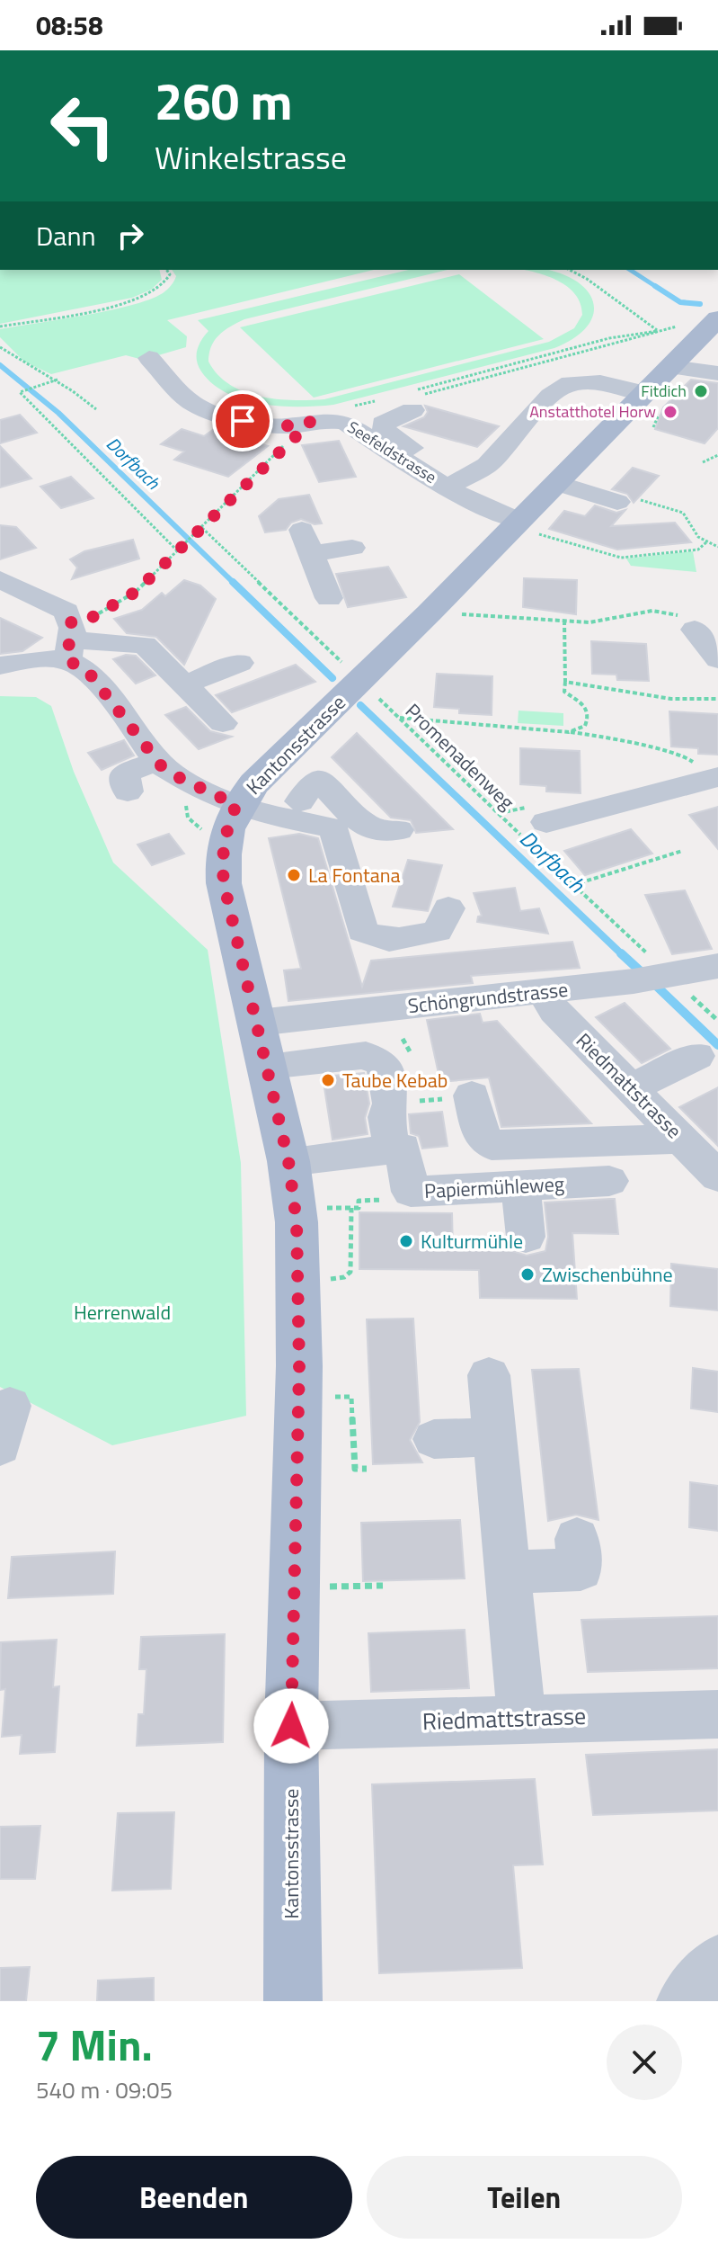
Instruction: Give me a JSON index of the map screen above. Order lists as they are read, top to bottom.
{
  "streets": {
    "main road": ["Kantonsstrasse"],
    "street": [
      "Seefeldstrasse",
      "Schöngrundstrasse",
      "Riedmattstrasse",
      "Papiermühleweg"
    ],
    "path": ["Promenadenweg"]
  },
  "crossings": [
    ["Seefeldstrasse", "Kantonsstrasse"],
    ["Kantonsstrasse", "Schöngrundstrasse"],
    ["Kantonsstrasse", "Riedmattstrasse"],
    ["Promenadenweg", "Schöngrundstrasse"],
    ["Schöngrundstrasse", "Riedmattstrasse"]
  ],
  "water": ["Dorfbach"],
  "parks": ["Herrenwald"],
  "places": [
    "Fitdich",
    "Anstatthotel Horw",
    "La Fontana",
    "Taube Kebab",
    "Kulturmühle",
    "Zwischenbühne"
  ],
  "page": {
    "status": "08:58",
    "turn": ["260 m", "Winkelstrasse"],
    "then": "Dann",
    "heading": ["7 Min.", "540 m · 09:05"],
    "buttons": ["Beenden", "Teilen"]
  }
}
